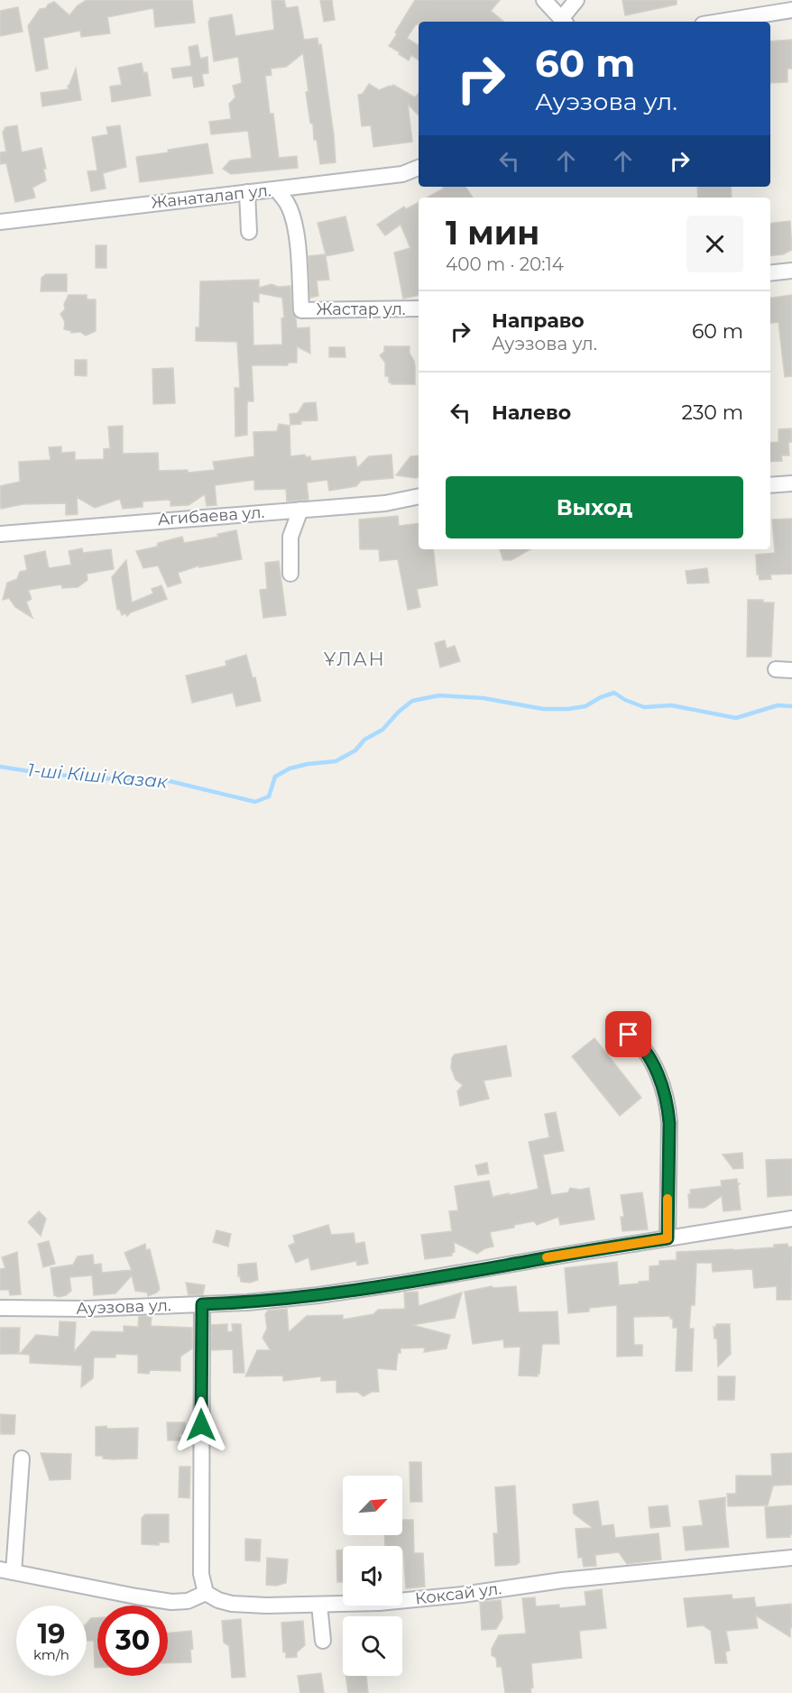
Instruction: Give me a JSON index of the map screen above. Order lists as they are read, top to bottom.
{
  "streets": {
    "street": [
      "Жанаталап ул.",
      "Жастар ул.",
      "Агибаева ул.",
      "Ауэзова ул.",
      "Коксай ул."
    ]
  },
  "crossings": [
    ["Жанаталап ул.", "Жастар ул."]
  ],
  "districts": ["ҰЛАН"],
  "water": ["1-ші Кіші Казак"],
  "north": "top right",
  "page": {
    "turn": ["60 m", "Ауэзова ул."],
    "heading": ["1 мин", "400 m · 20:14"],
    "list": [
      {
        "name": "Направо",
        "note": "Ауэзова ул.",
        "value": "60 m"
      },
      {
        "name": "Налево",
        "value": "230 m"
      }
    ],
    "buttons": "Выход",
    "speed": "19 km/h",
    "limit": "30"
  }
}
